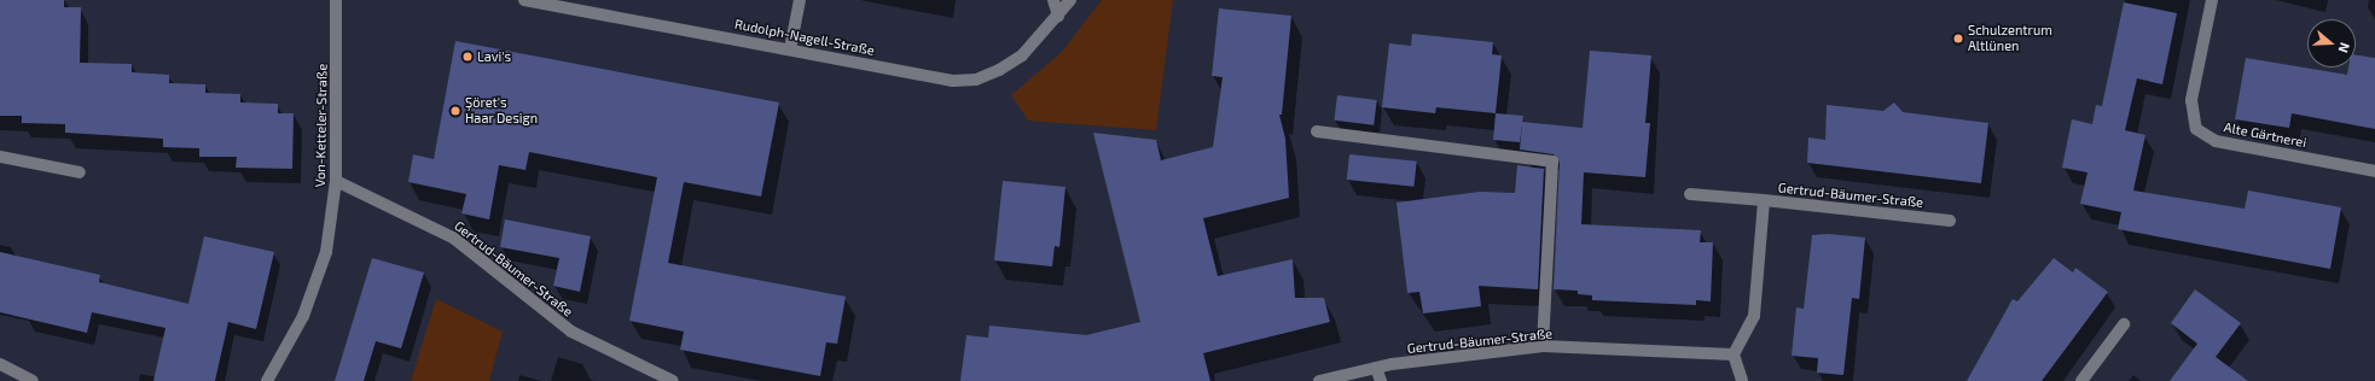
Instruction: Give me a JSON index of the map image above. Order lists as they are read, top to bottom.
{
  "streets": {
    "street": [
      "Rudolph-Nagell-Straße",
      "Von-Ketteler-Straße",
      "Alte Gärtnerei",
      "Gertrud-Bäumer-Straße"
    ]
  },
  "crossings": [
    ["Von-Ketteler-Straße", "Gertrud-Bäumer-Straße"]
  ],
  "places": ["Schulzentrum Altlünen", "Lavi's", "Şöret's Haar Design"],
  "north": "right"
}
